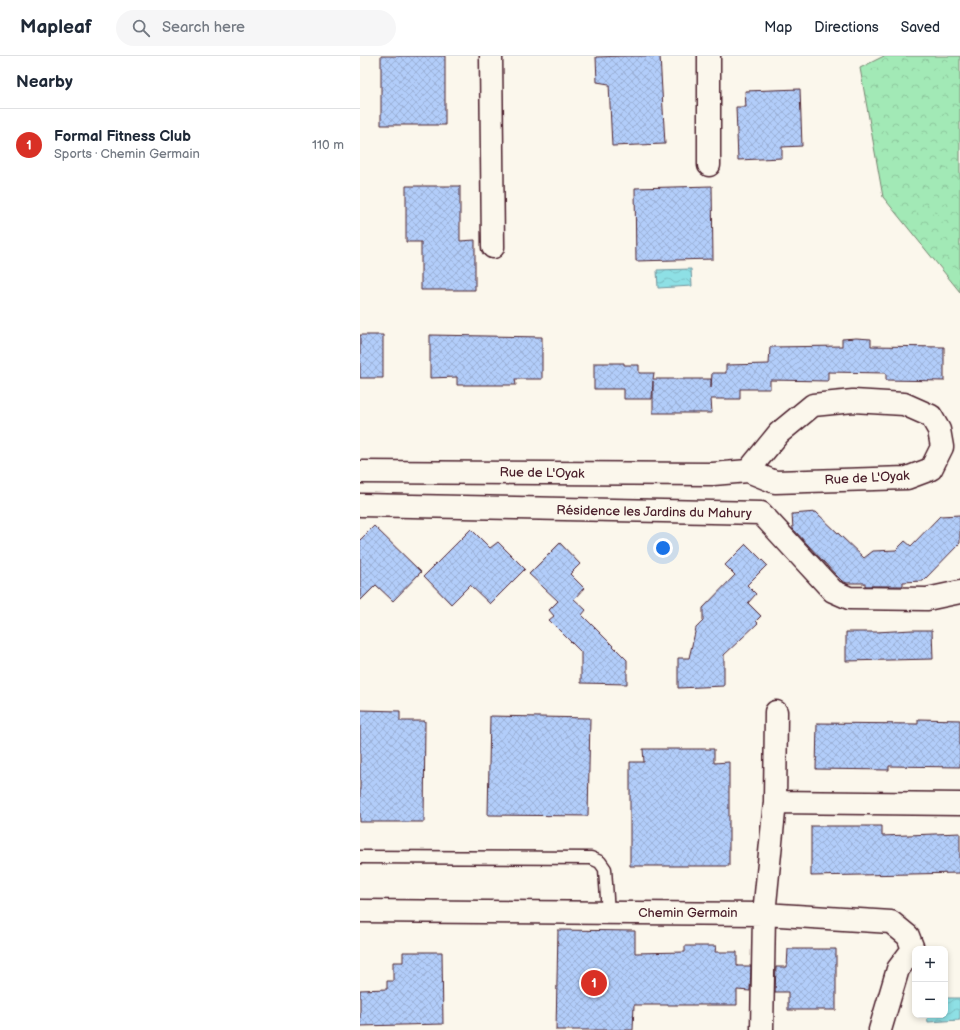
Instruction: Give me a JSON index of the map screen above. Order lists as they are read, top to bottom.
{
  "streets": {
    "street": ["Rue de L'Oyak", "Résidence les Jardins du Mahury", "Chemin Germain"]
  },
  "page": {
    "header": "Mapleaf",
    "search": "Search here",
    "nav": ["Map", "Directions", "Saved"],
    "heading": "Nearby",
    "list": [
      {
        "mark": "1",
        "name": "Formal Fitness Club",
        "note": "Sports · Chemin Germain",
        "value": "110 m"
      }
    ],
    "map_buttons": ["+", "−"],
    "pins": "1"
  }
}
